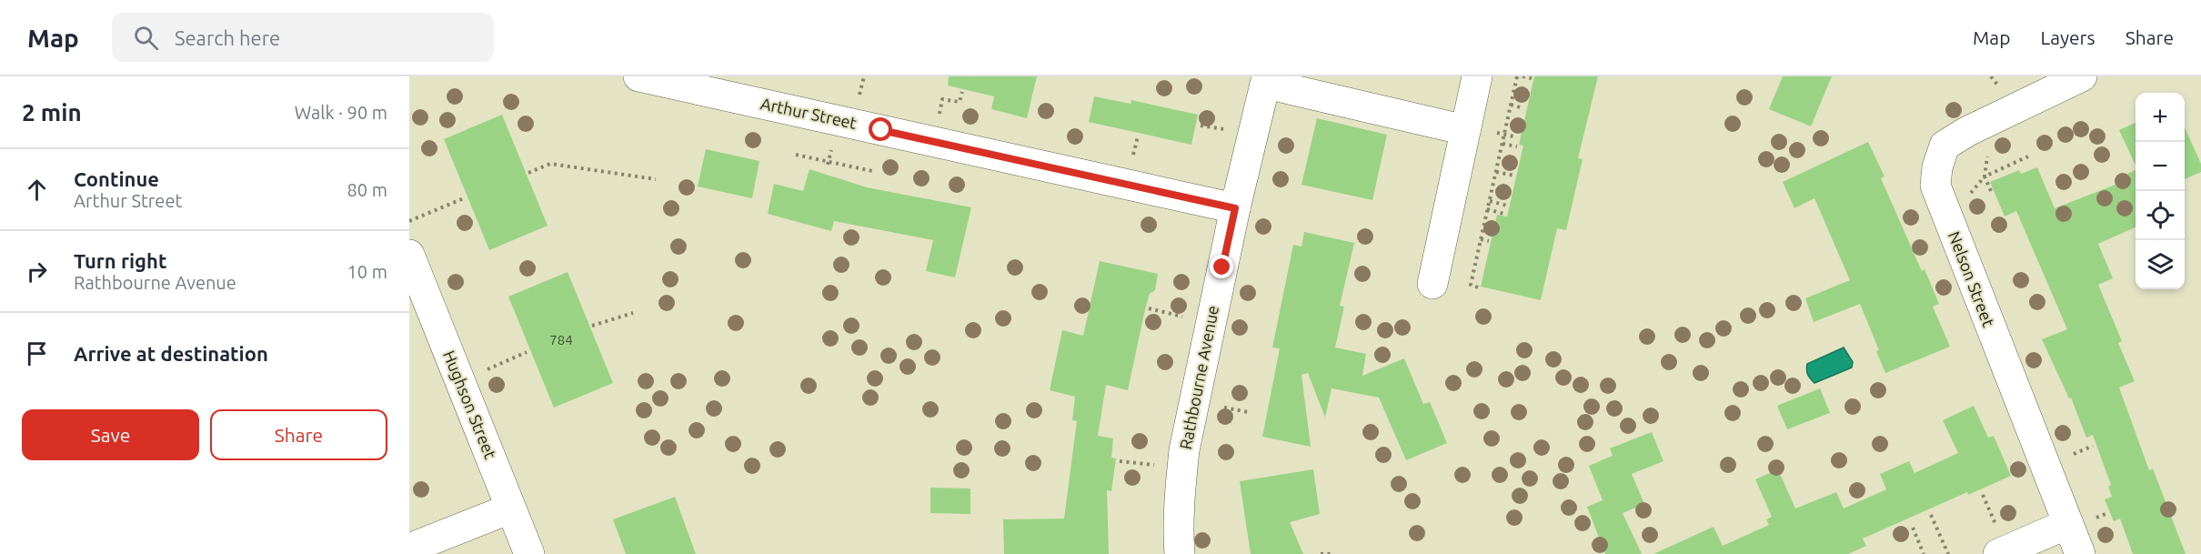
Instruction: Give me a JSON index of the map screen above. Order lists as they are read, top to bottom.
{
  "streets": {
    "street": [
      "Arthur Street",
      "Nelson Street",
      "Rathbourne Avenue",
      "Hughson Street"
    ]
  },
  "crossings": [
    ["Arthur Street", "Rathbourne Avenue"]
  ],
  "house_numbers": ["784"],
  "page": {
    "header": "Map",
    "search": "Search here",
    "nav": ["Map", "Layers", "Share"],
    "heading": ["2 min", "Walk · 90 m"],
    "map_buttons": ["+", "−"],
    "list": [
      ["Continue", "Arthur Street", "80 m"],
      ["Turn right", "Rathbourne Avenue", "10 m"],
      "Arrive at destination"
    ],
    "buttons": ["Save", "Share"]
  }
}
